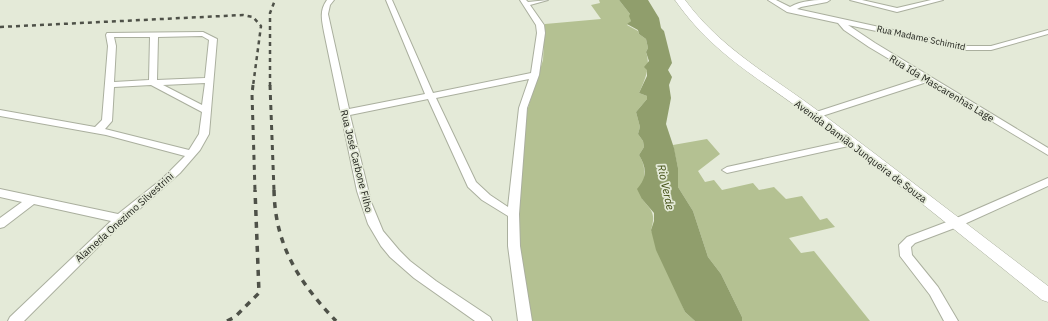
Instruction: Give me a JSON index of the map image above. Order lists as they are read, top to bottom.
{
  "streets": {
    "main road": ["Avenida Damião Junqueira de Souza"],
    "street": [
      "Rua Madame Schimitd",
      "Rua Ida Mascarenhas Lage",
      "Rua José Carbone Filho",
      "Alameda Onezimo Silvestrini"
    ]
  },
  "crossings": [
    ["Rua Madame Schimitd", "Rua Ida Mascarenhas Lage"]
  ],
  "water": ["Rio Verde"]
}
